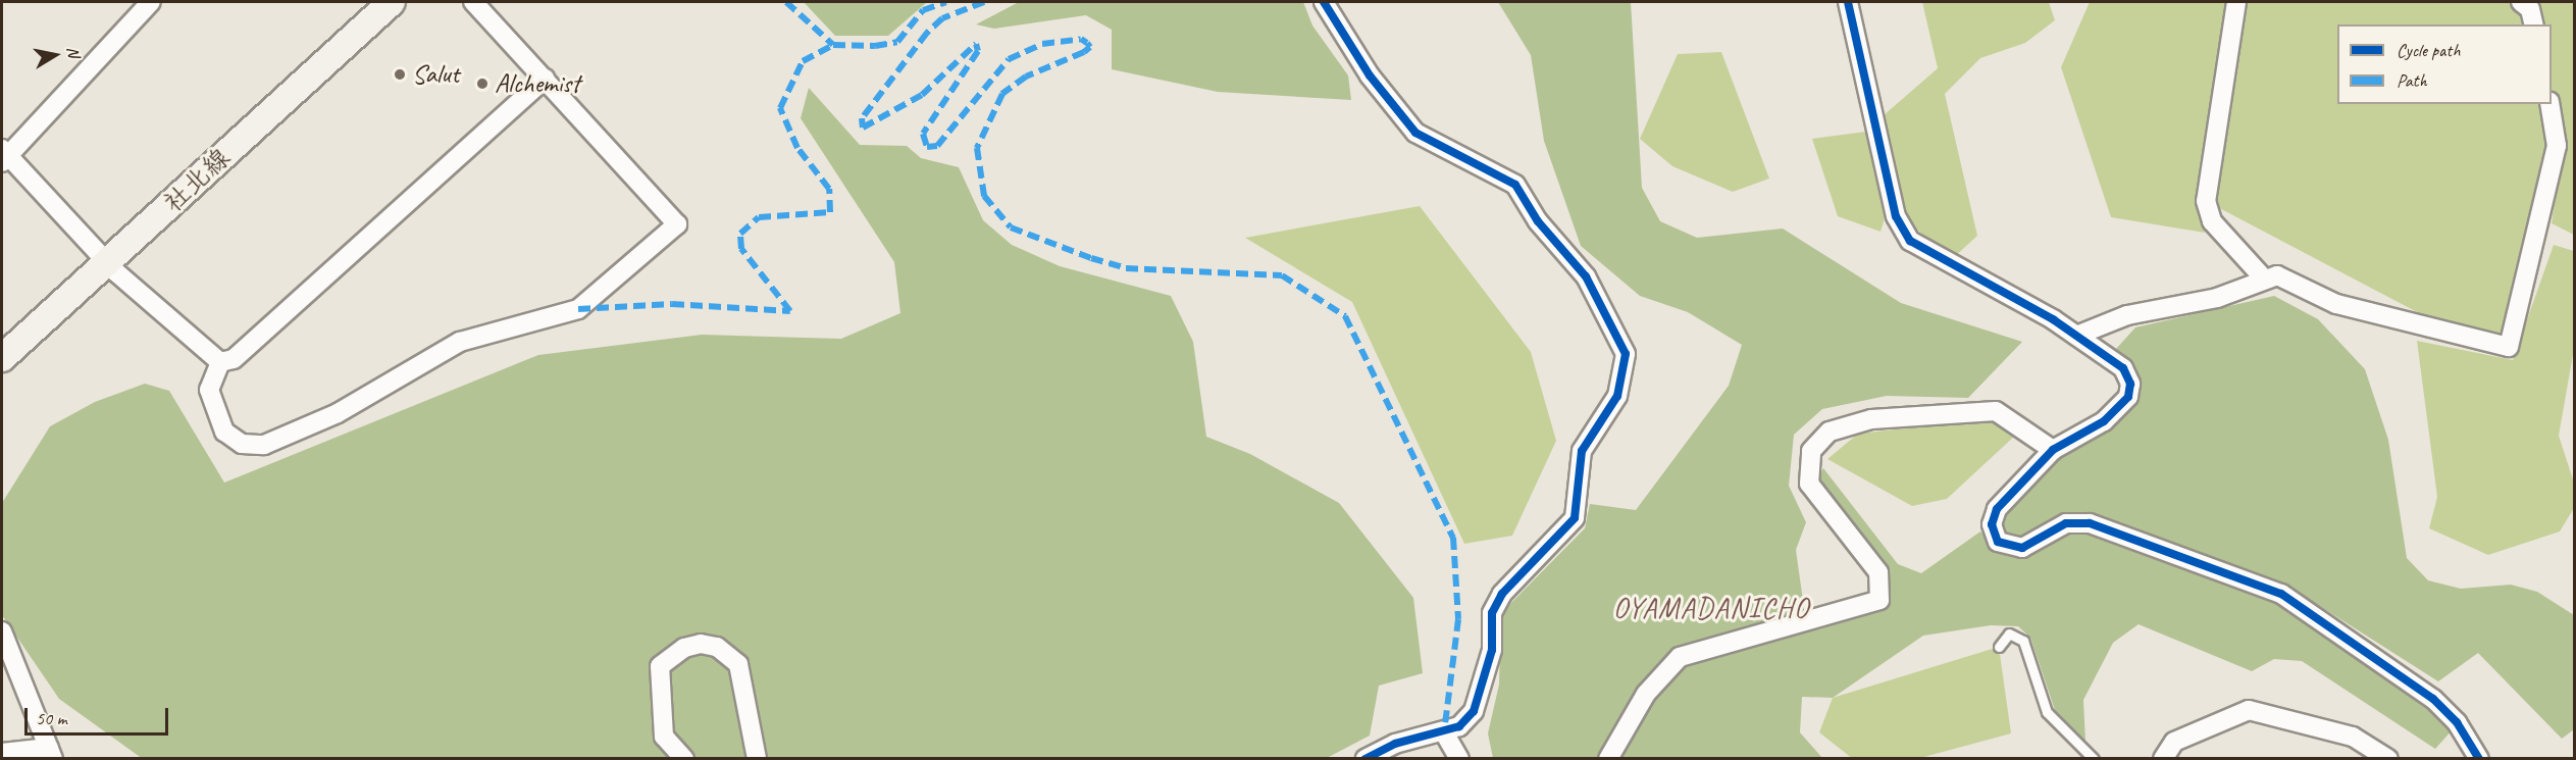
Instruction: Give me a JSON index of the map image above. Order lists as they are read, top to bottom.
{
  "streets": {
    "street": ["社北線"]
  },
  "districts": ["OYAMADANICHO"],
  "places": ["Salut", "Alchemist"],
  "legend": ["Cycle path", "Path"],
  "scale_bar": "50 m",
  "north": "right"
}
